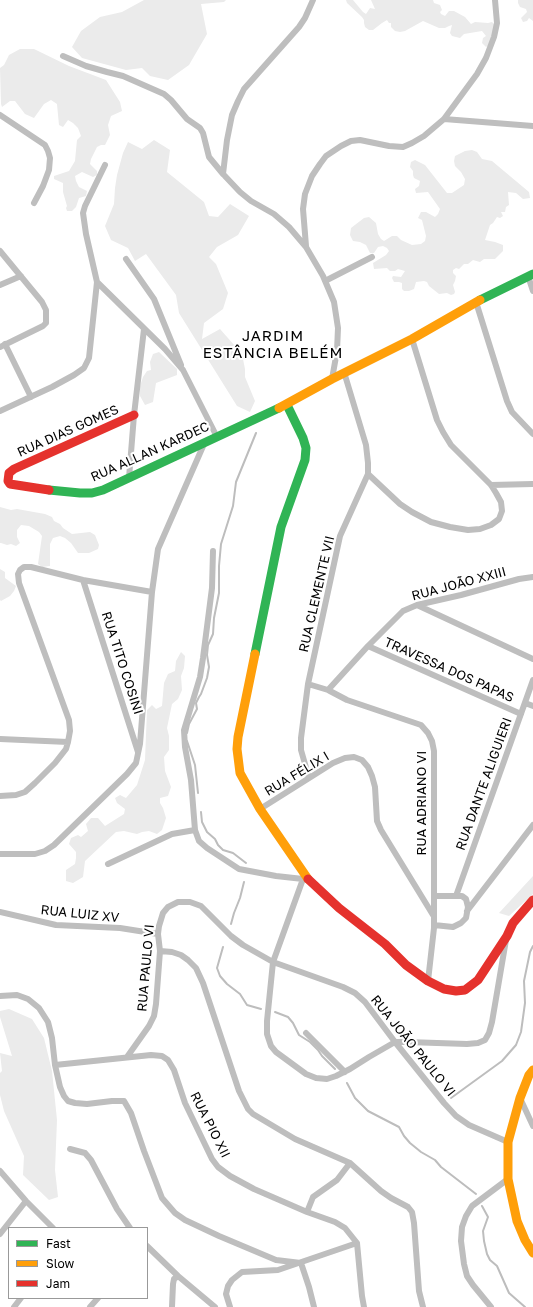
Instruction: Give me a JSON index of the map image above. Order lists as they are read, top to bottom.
{
  "streets": {
    "street": [
      "RUA DIAS GOMES",
      "RUA ALLAN KARDEC",
      "RUA JOÃO XXIII",
      "RUA CLEMENTE VII",
      "RUA TITO COSINI",
      "TRAVESSA DOS PAPAS",
      "RUA FÉLIX I",
      "RUA DANTE ALIGUIERI",
      "RUA ADRIANO VI",
      "RUA LUIZ XV",
      "RUA PAULO VI",
      "RUA JOÃO PAULO VI",
      "RUA PIO XII"
    ]
  },
  "crossings": [
    ["RUA DIAS GOMES", "RUA ALLAN KARDEC"],
    ["RUA ALLAN KARDEC", "RUA CLEMENTE VII"],
    ["RUA JOÃO XXIII", "TRAVESSA DOS PAPAS"],
    ["RUA JOÃO XXIII", "RUA ADRIANO VI"],
    ["RUA CLEMENTE VII", "RUA FÉLIX I"],
    ["RUA CLEMENTE VII", "RUA ADRIANO VI"],
    ["TRAVESSA DOS PAPAS", "RUA DANTE ALIGUIERI"],
    ["RUA FÉLIX I", "RUA DANTE ALIGUIERI"],
    ["RUA FÉLIX I", "RUA ADRIANO VI"],
    ["RUA DANTE ALIGUIERI", "RUA ADRIANO VI"],
    ["RUA LUIZ XV", "RUA PAULO VI"],
    ["RUA PAULO VI", "RUA JOÃO PAULO VI"],
    ["RUA PAULO VI", "RUA PIO XII"]
  ],
  "districts": ["JARDIM ESTÂNCIA BELÉM"],
  "legend": ["Fast", "Slow", "Jam"]
}
